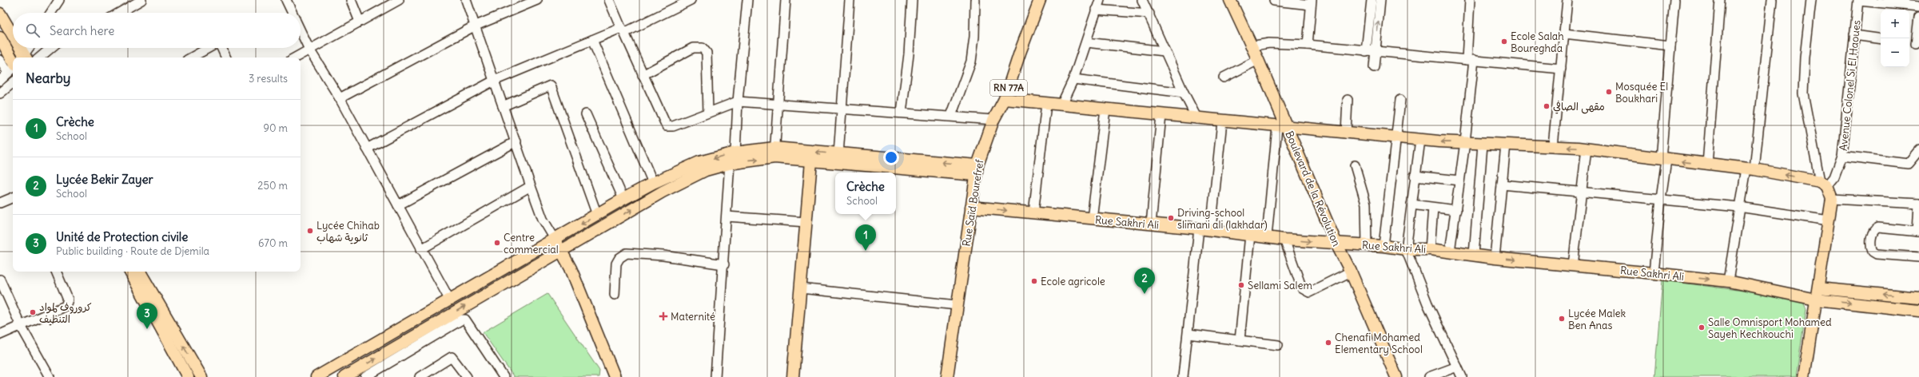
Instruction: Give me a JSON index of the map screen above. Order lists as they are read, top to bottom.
{
  "streets": {
    "main road": [
      "RN 77A",
      "Boulevard de la Révolution",
      "Rue Saïd Bourefref",
      "Rue Sakhri Ali"
    ],
    "street": ["Avenue Colonel Si El Haoues"]
  },
  "crossings": [
    ["Boulevard de la Révolution", "Rue Sakhri Ali"],
    ["Rue Saïd Bourefref", "Rue Sakhri Ali"]
  ],
  "one_way": ["Rue Sakhri Ali"],
  "places": {
    "other": [
      "Ecole Salah Boureghda",
      "Mosquée El Boukhari",
      "مقهى الصافي",
      "Driving-school slimani ali (lakhdar)",
      "Lycée Chihab ثانوية شهاب",
      "Centre commercial",
      "Ecole agricole",
      "Sellami Salem",
      "كروروف لمواد التنظيف",
      "Lycée Malek Ben Anas",
      "Salle Omnisport Mohamed Sayeh Kechkouchi",
      "Chenafi Mohamed Elementary School"
    ],
    "health": ["Maternité"]
  },
  "page": {
    "map_buttons": ["+", "−"],
    "search": "Search here",
    "heading": ["Nearby", "3 results"],
    "list": [
      {
        "mark": "1",
        "name": "Crèche",
        "note": "School",
        "value": "90 m"
      },
      {
        "mark": "2",
        "name": "Lycée Bekir Zayer",
        "note": "School",
        "value": "250 m"
      },
      {
        "mark": "3",
        "name": "Unité de Protection civile",
        "note": "Public building · Route de Djemila",
        "value": "670 m"
      }
    ],
    "popup": ["Crèche", "School"],
    "pins": ["1", "2", "3"]
  }
}
